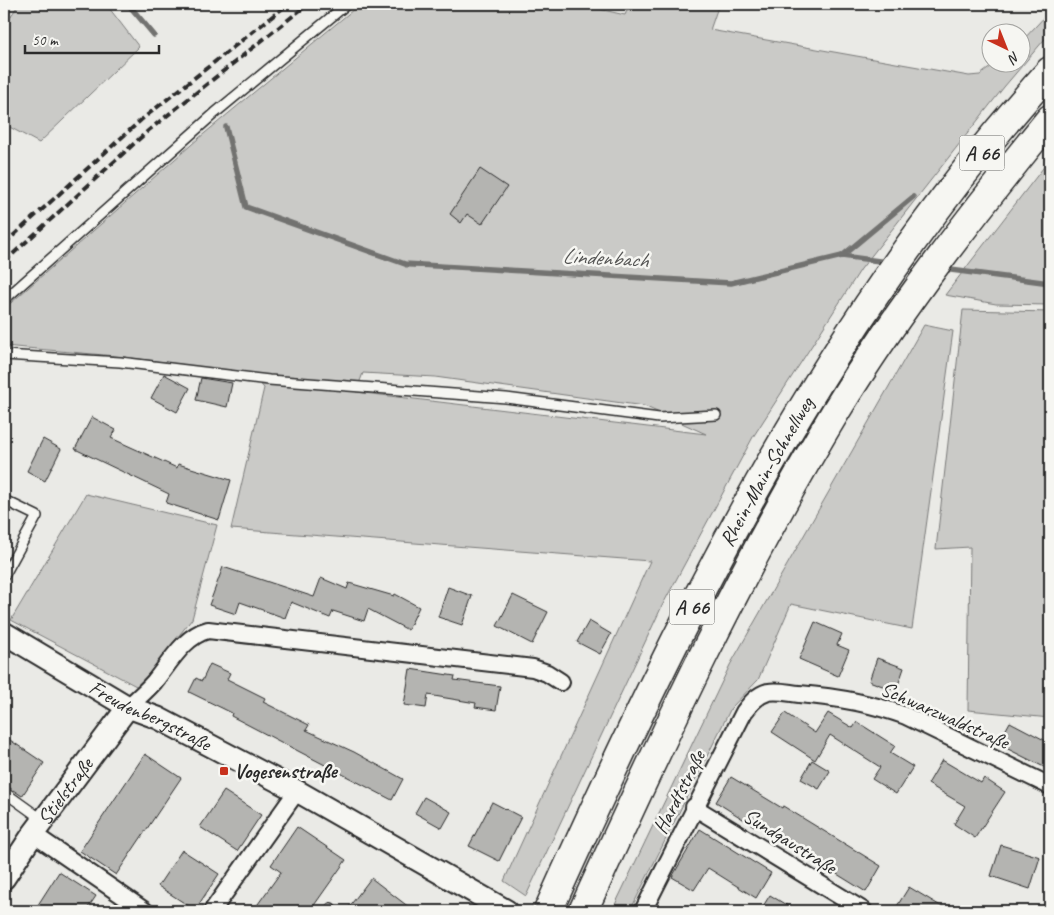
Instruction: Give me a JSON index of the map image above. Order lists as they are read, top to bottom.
{
  "streets": {
    "highway": ["A 66", "Rhein-Main-Schnellweg"],
    "street": [
      "Freudenbergstraße",
      "Schwarzwaldstraße",
      "Stielstraße",
      "Hardtstraße",
      "Sundgaustraße"
    ]
  },
  "crossings": [
    ["Freudenbergstraße", "Stielstraße"],
    ["Schwarzwaldstraße", "Hardtstraße"],
    ["Hardtstraße", "Sundgaustraße"]
  ],
  "water": ["Lindenbach"],
  "places": {
    "transit": ["Vogesenstraße"]
  },
  "scale_bar": "50 m",
  "north": "bottom right"
}
